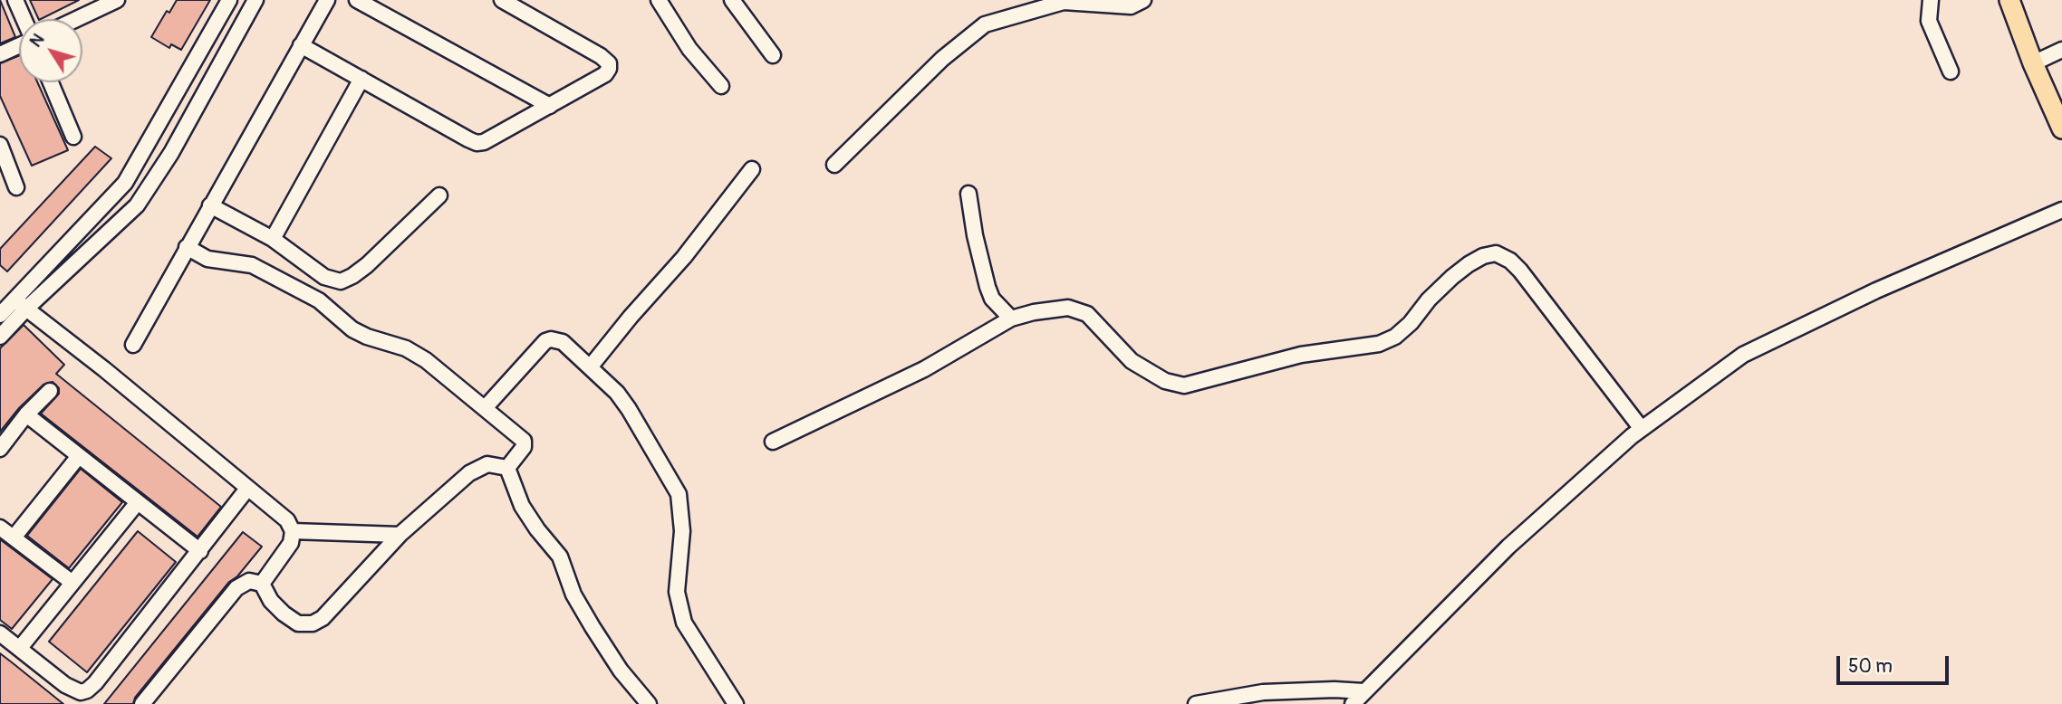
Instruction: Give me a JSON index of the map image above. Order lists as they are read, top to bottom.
{
  "scale_bar": "50 m",
  "north": "top left"
}
